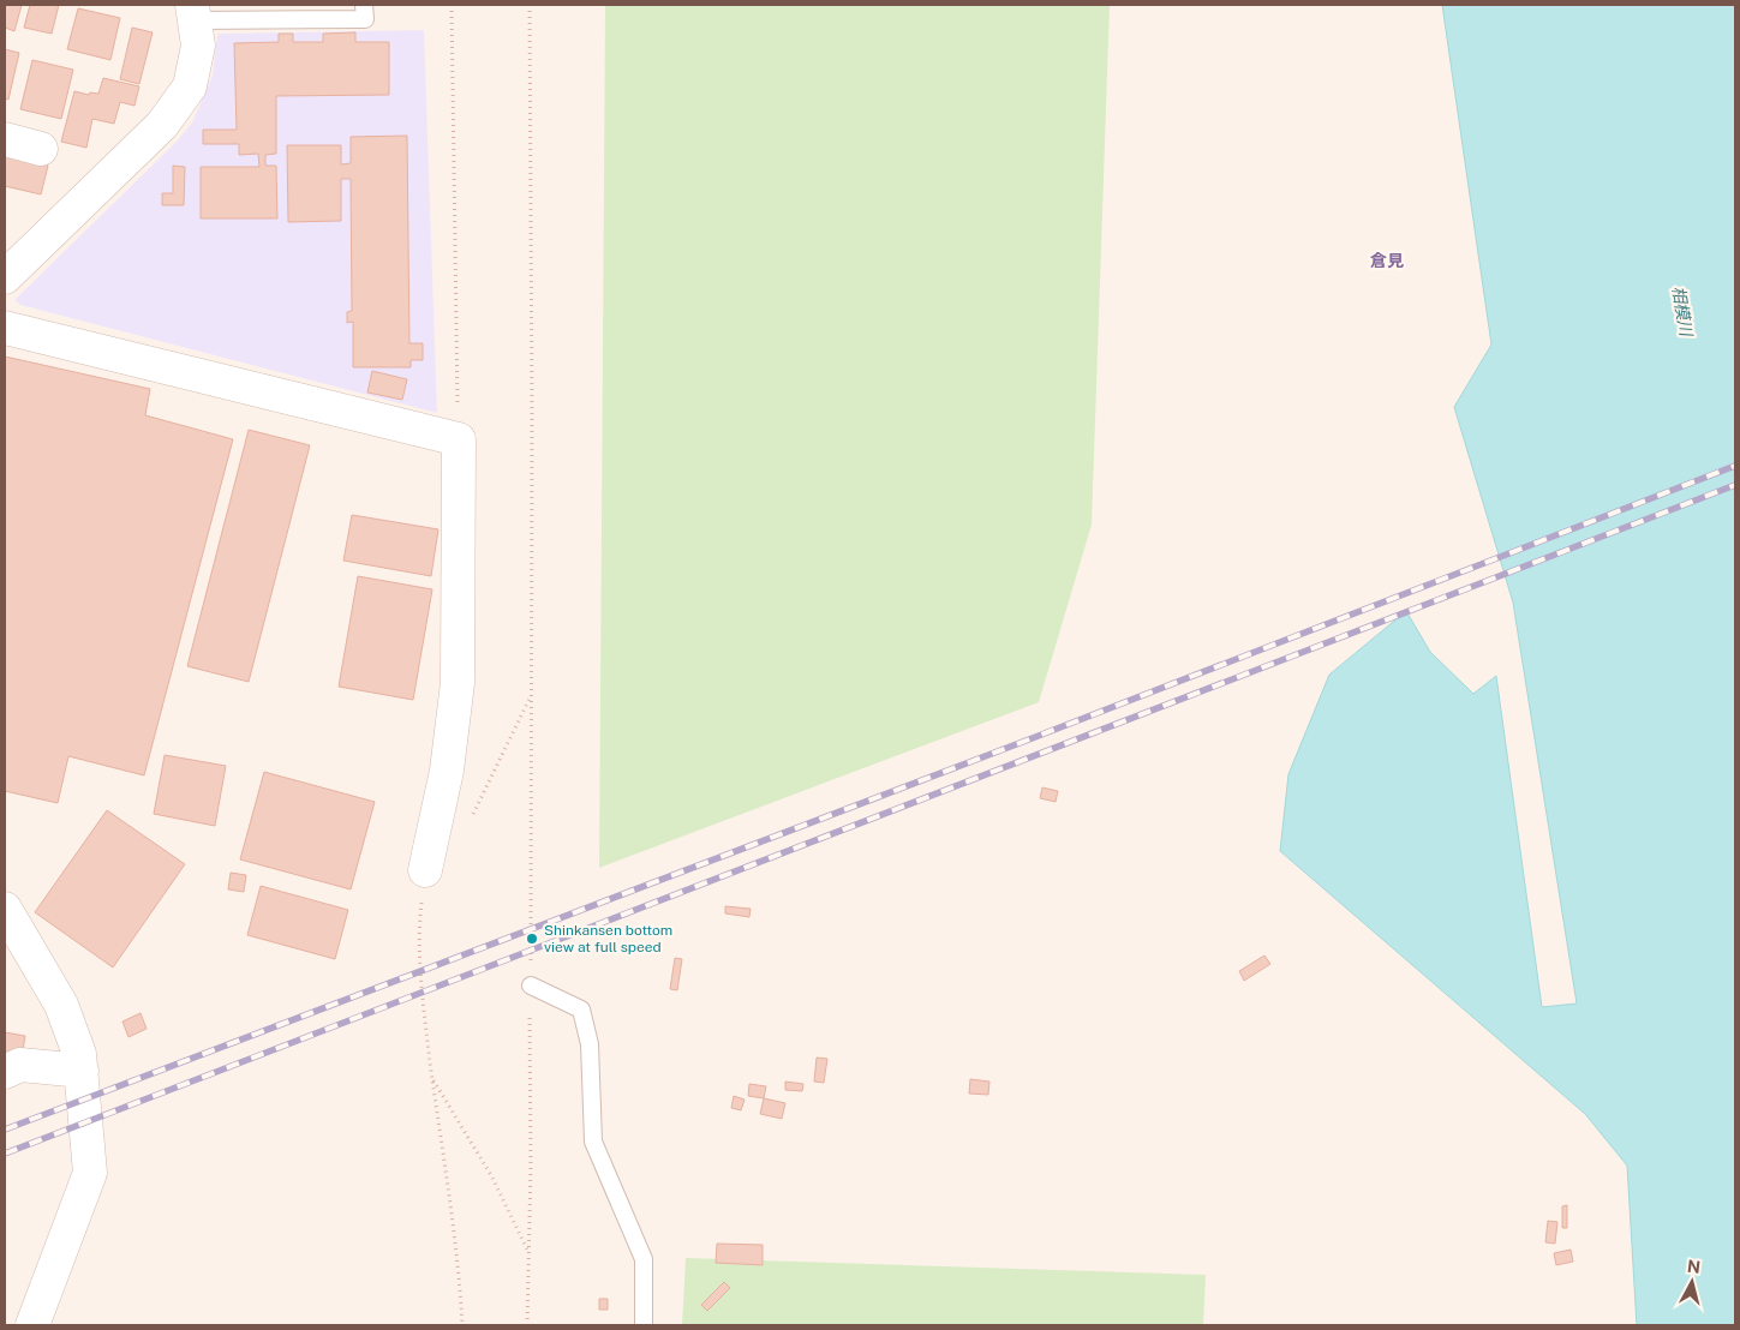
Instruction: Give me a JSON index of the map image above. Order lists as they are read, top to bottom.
{
  "districts": ["倉見"],
  "water": ["相模川"],
  "places": ["Shinkansen bottom view at full speed"],
  "north": "top"
}
